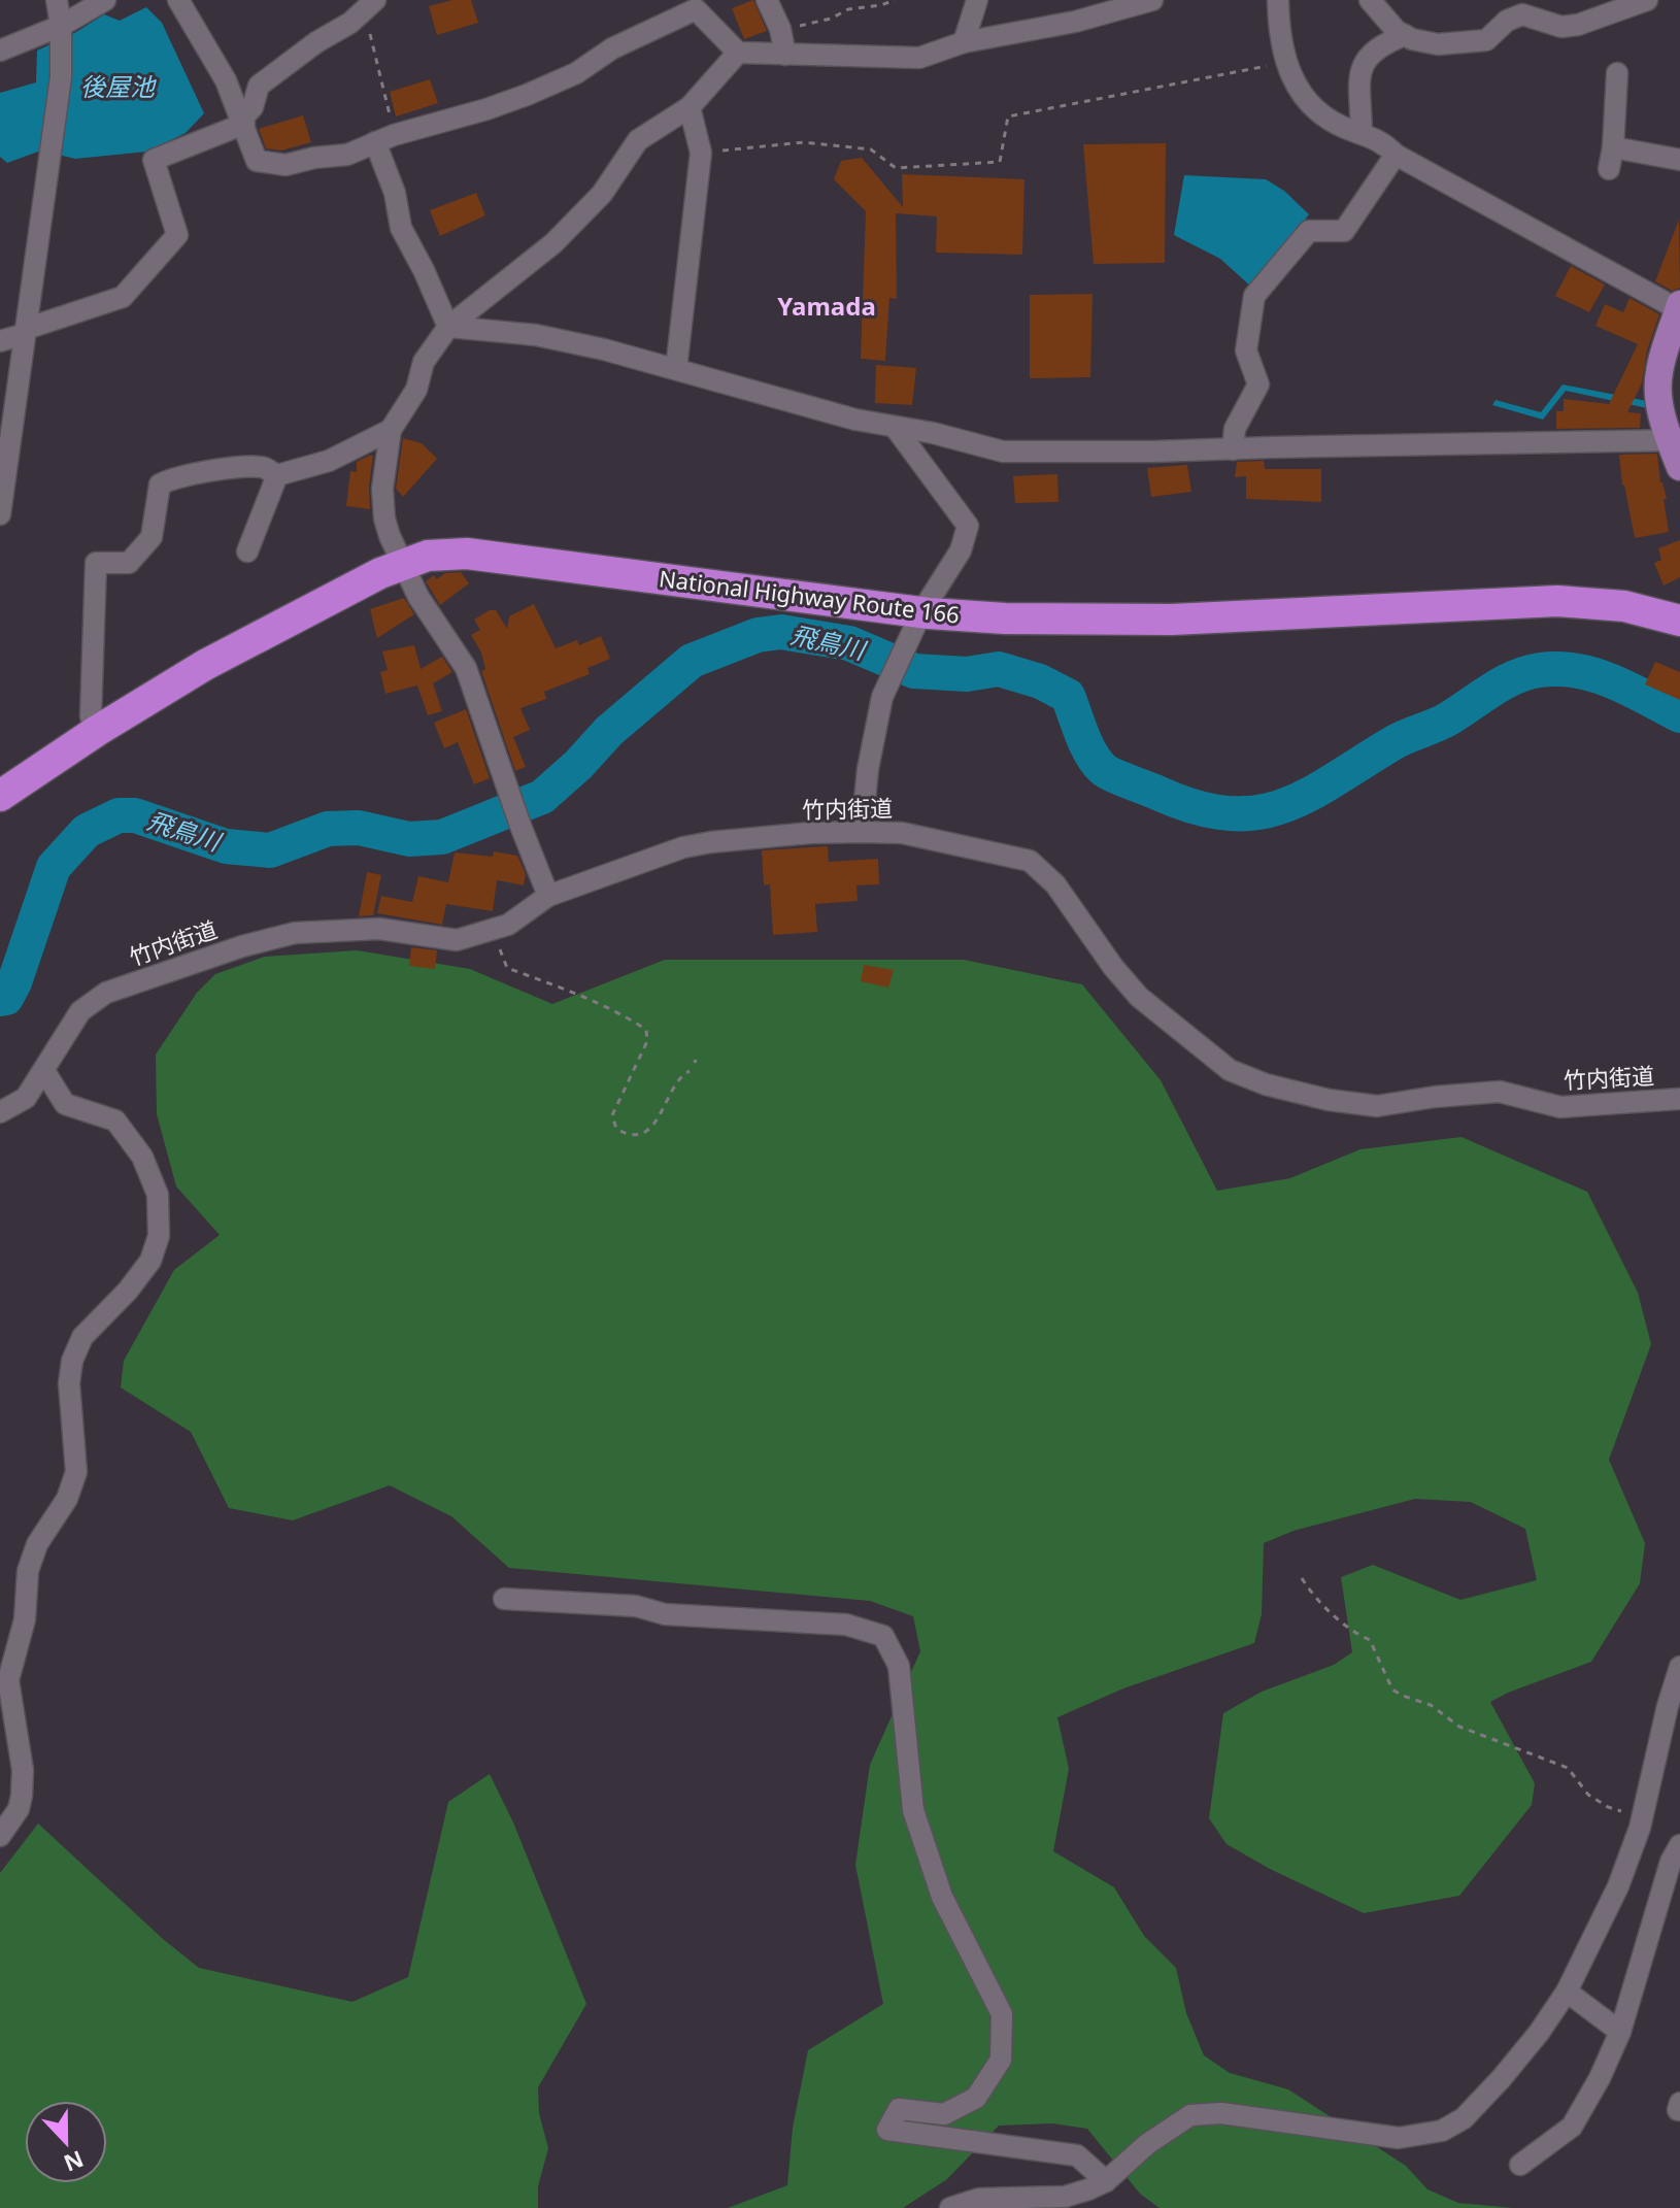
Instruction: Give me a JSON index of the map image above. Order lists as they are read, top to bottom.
{
  "streets": {
    "highway": ["National Highway Route 166"],
    "street": ["竹内街道"]
  },
  "districts": ["Yamada"],
  "water": ["後屋池", "飛鳥川"],
  "north": "bottom"
}
